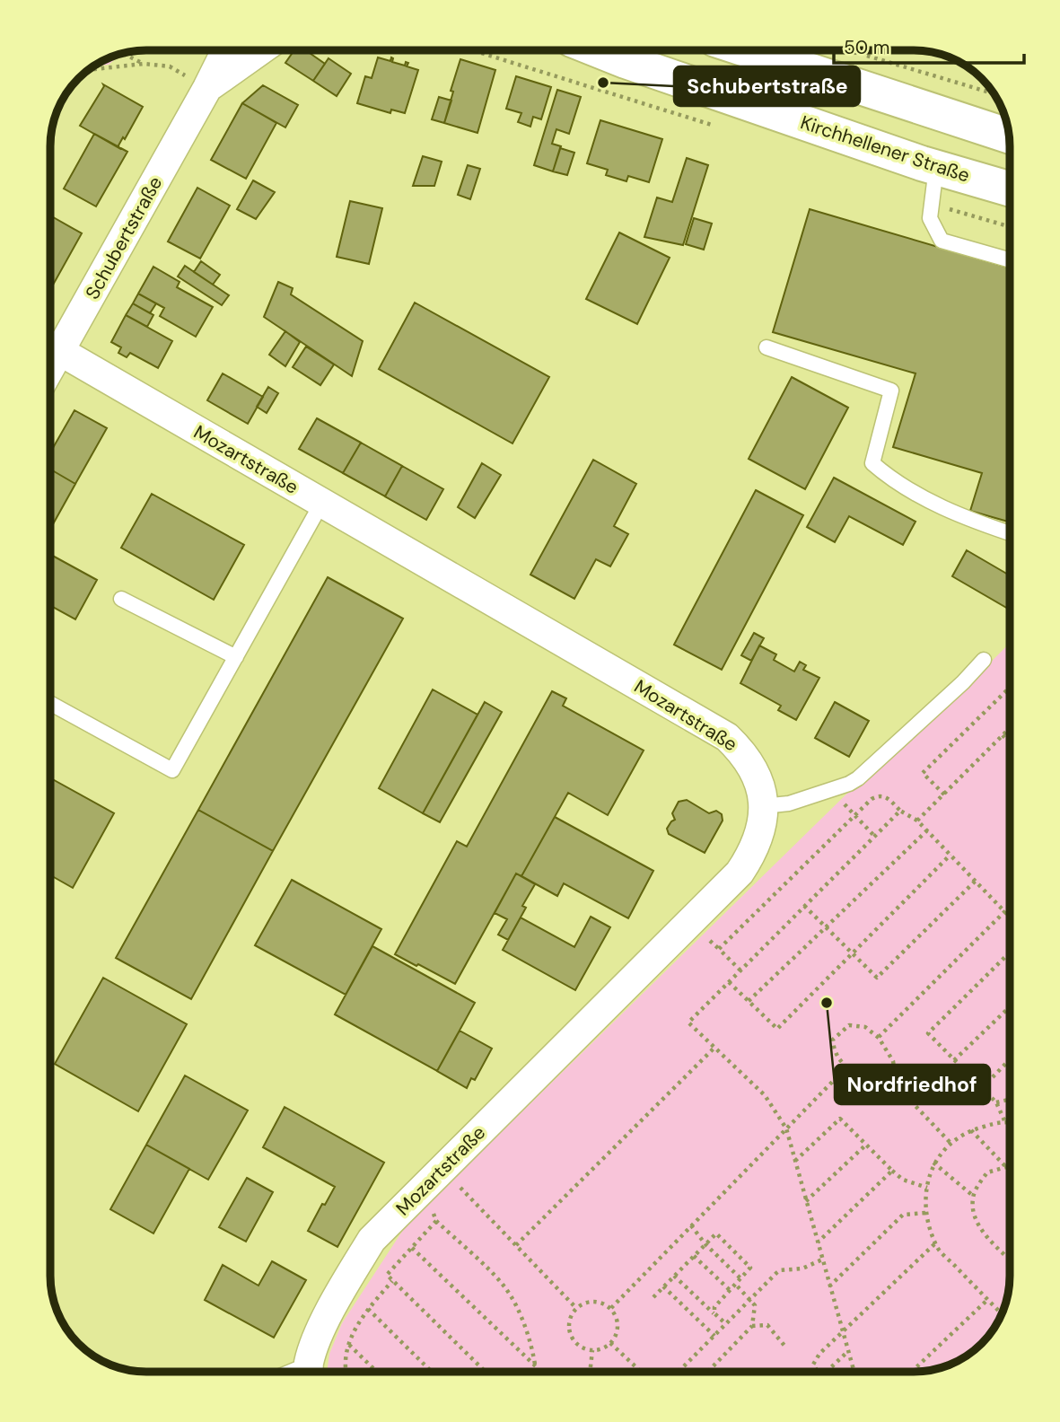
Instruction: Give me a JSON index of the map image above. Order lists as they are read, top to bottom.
{
  "streets": {
    "main road": ["Kirchhellener Straße"],
    "street": ["Schubertstraße", "Mozartstraße"]
  },
  "places": ["Schubertstraße", "Nordfriedhof"],
  "scale_bar": "50 m"
}
